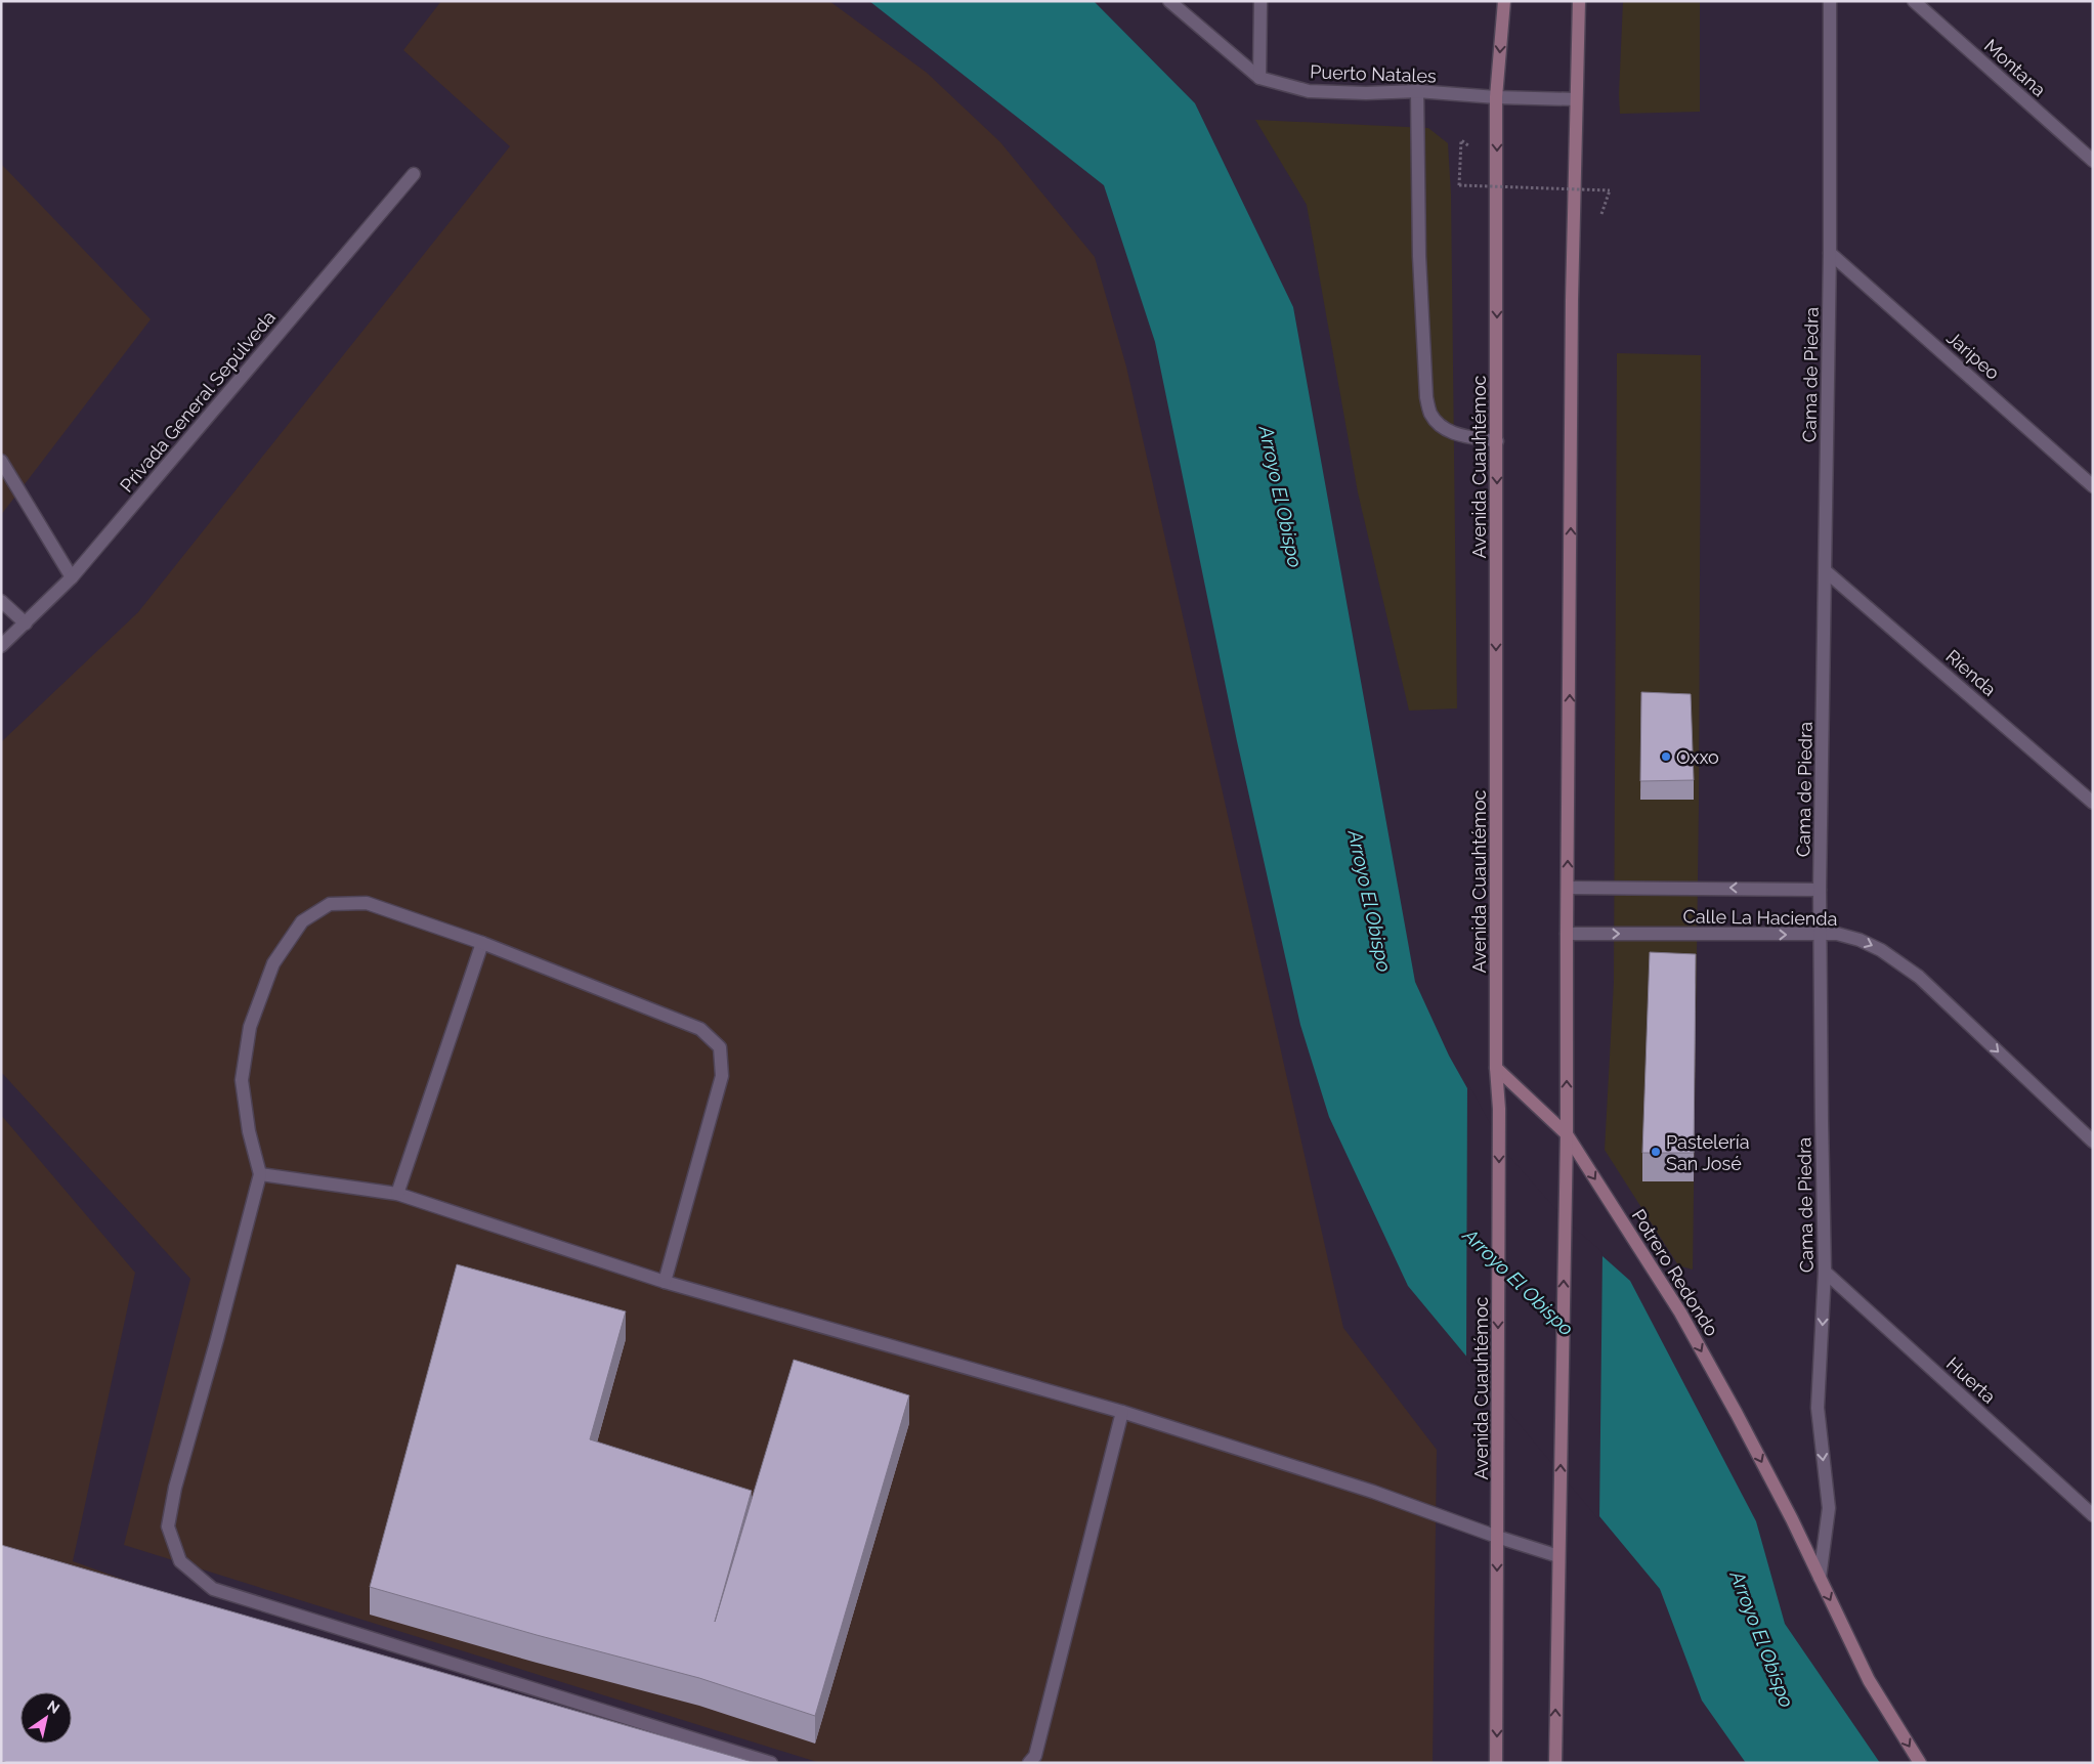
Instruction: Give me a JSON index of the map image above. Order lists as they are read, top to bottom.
{
  "streets": {
    "main road": ["Avenida Cuauhtémoc", "Potrero Redondo"],
    "street": [
      "Montana",
      "Puerto Natales",
      "Jaripeo",
      "Cama de Piedra",
      "Privada General Sepúlveda",
      "Rienda",
      "Calle La Hacienda",
      "Huerta"
    ]
  },
  "crossings": [
    ["Puerto Natales", "Avenida Cuauhtémoc"],
    ["Jaripeo", "Cama de Piedra"],
    ["Cama de Piedra", "Rienda"],
    ["Cama de Piedra", "Calle La Hacienda"],
    ["Cama de Piedra", "Potrero Redondo"],
    ["Cama de Piedra", "Huerta"],
    ["Avenida Cuauhtémoc", "Potrero Redondo"]
  ],
  "one_way": ["Potrero Redondo"],
  "water": ["Arroyo El Obispo"],
  "places": ["Oxxo", "Pastelería San José"],
  "north": "top right"
}
